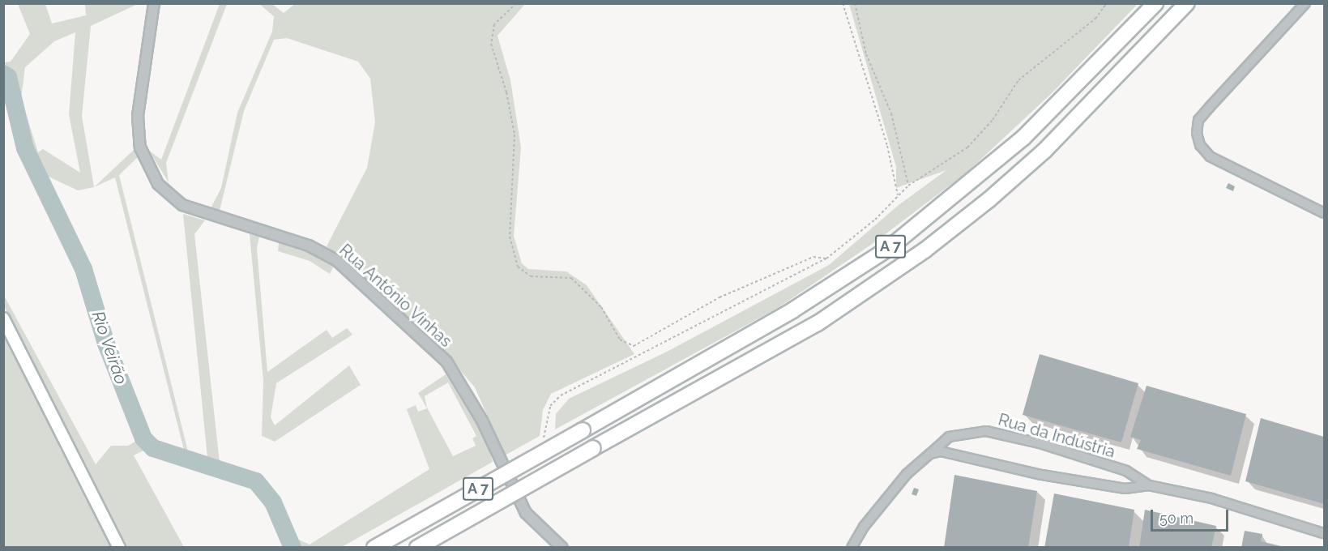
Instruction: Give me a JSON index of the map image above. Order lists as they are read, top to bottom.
{
  "streets": {
    "highway": ["A 7"],
    "street": ["Rua António Vinhas", "Rua da Indústria"]
  },
  "water": ["Rio Veirão"],
  "scale_bar": "50 m"
}
